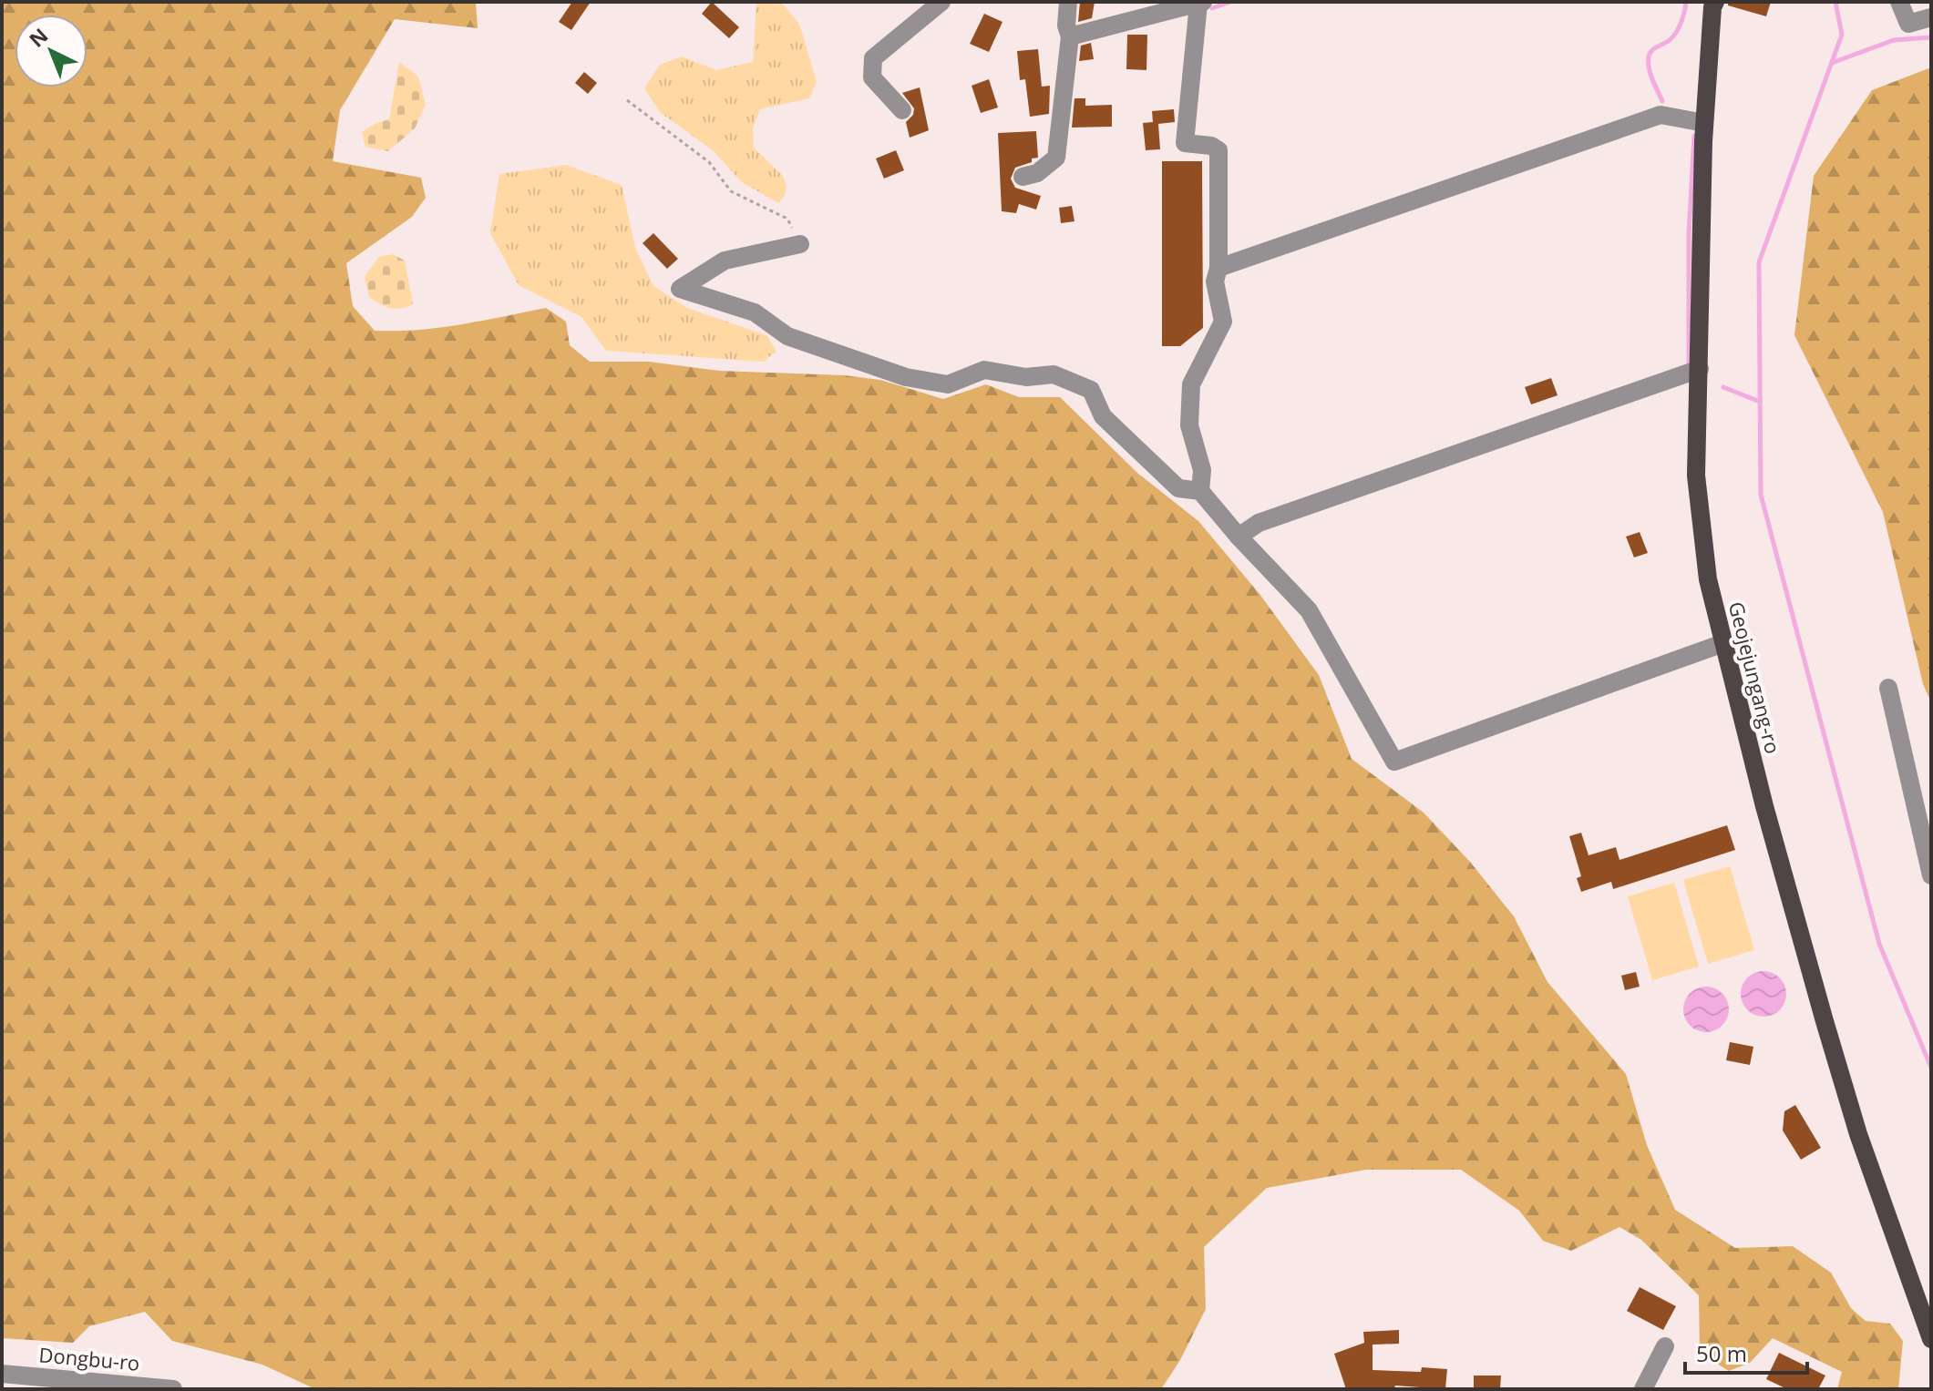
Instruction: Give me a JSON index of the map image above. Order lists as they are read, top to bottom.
{
  "streets": {
    "main road": ["Geojejungang-ro"],
    "street": ["Dongbu-ro"]
  },
  "scale_bar": "50 m",
  "north": "top left"
}
